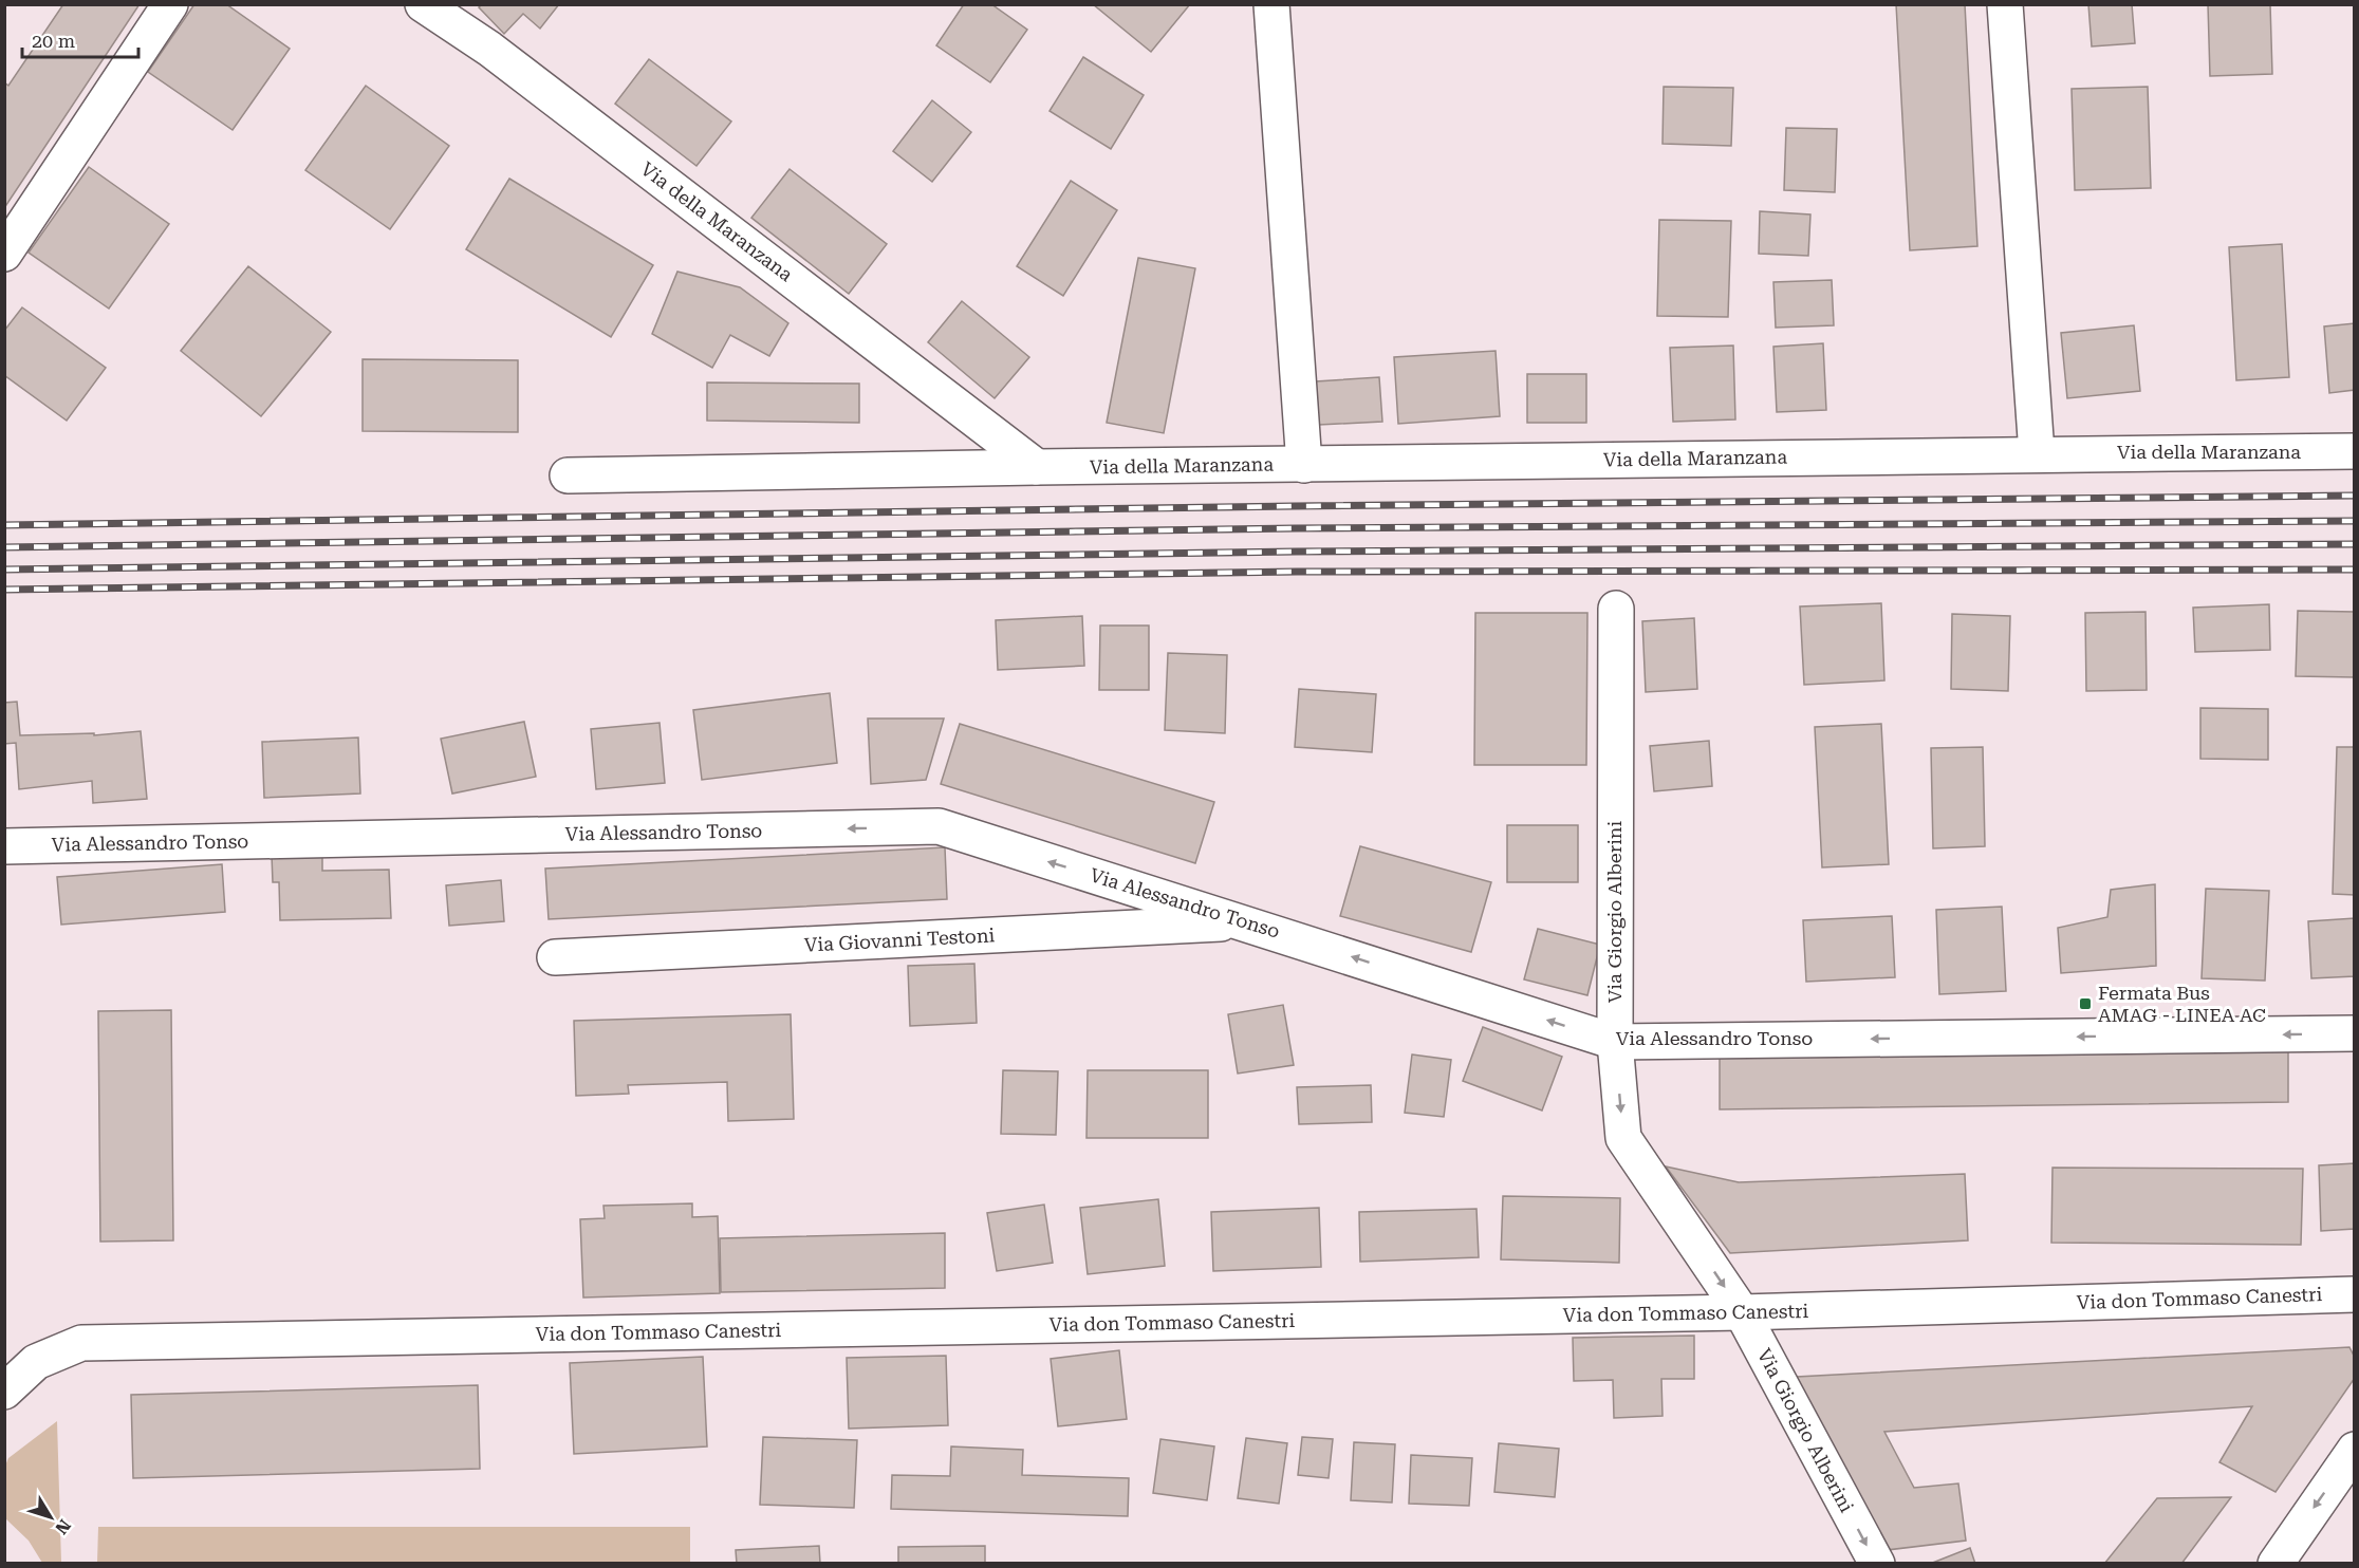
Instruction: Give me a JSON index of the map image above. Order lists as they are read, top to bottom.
{
  "streets": {
    "street": [
      "Via della Maranzana",
      "Via Alessandro Tonso",
      "Via Giorgio Alberini",
      "Via Giovanni Testoni",
      "Via don Tommaso Canestri"
    ]
  },
  "crossings": [
    ["Via Alessandro Tonso", "Via Giorgio Alberini"],
    ["Via Alessandro Tonso", "Via Giovanni Testoni"],
    ["Via Giorgio Alberini", "Via don Tommaso Canestri"]
  ],
  "one_way": ["Via Alessandro Tonso", "Via Giorgio Alberini"],
  "places": {
    "transit": ["Fermata Bus AMAG - LINEA AC"]
  },
  "scale_bar": "20 m",
  "north": "bottom right"
}
